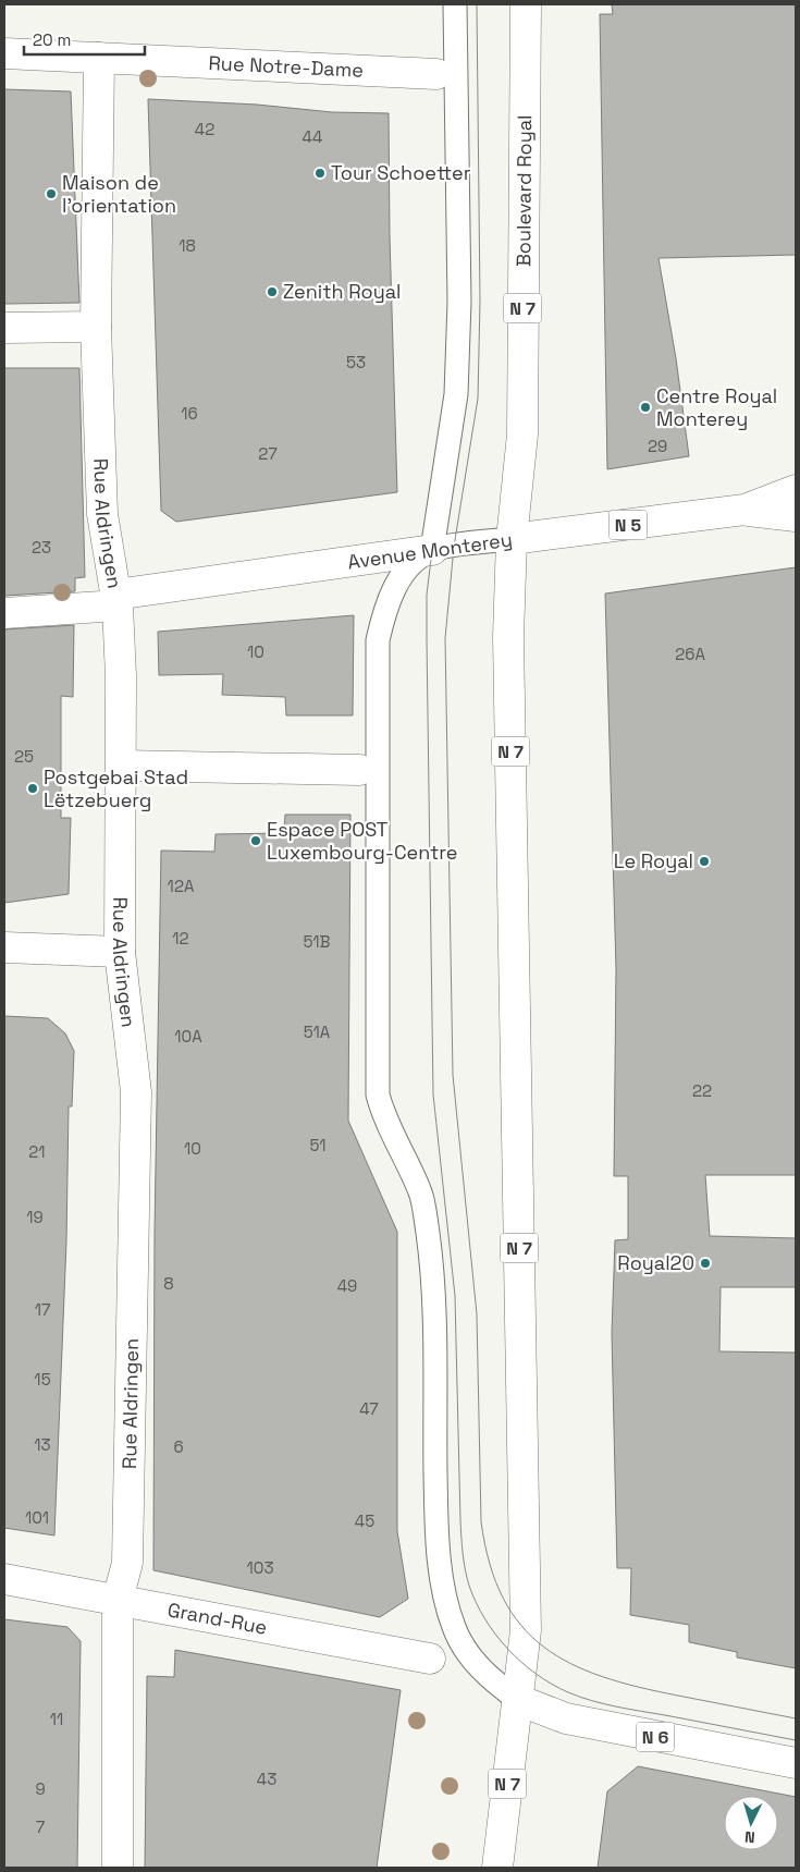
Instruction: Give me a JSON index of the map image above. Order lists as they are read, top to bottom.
{
  "streets": {
    "street": [
      "Rue Notre-Dame",
      "Boulevard Royal",
      "N 7",
      "Rue Aldringen",
      "N 5",
      "Avenue Monterey",
      "Grand-Rue",
      "N 6"
    ]
  },
  "crossings": [
    ["Rue Notre-Dame", "Rue Aldringen"],
    ["Boulevard Royal", "N 7"],
    ["Boulevard Royal", "Avenue Monterey"],
    ["N 7", "Avenue Monterey"],
    ["N 7", "N 6"],
    ["Rue Aldringen", "Avenue Monterey"],
    ["Rue Aldringen", "Grand-Rue"]
  ],
  "places": [
    "Tour Schoetter",
    "Maison de l'orientation",
    "Zenith Royal",
    "Centre Royal Monterey",
    "Postgebai Stad Lëtzebuerg",
    "Espace POST Luxembourg-Centre",
    "Le Royal",
    "Royal20"
  ],
  "house_numbers": [
    "42",
    "44",
    "18",
    "53",
    "16",
    "29",
    "27",
    "23",
    "10",
    "26A",
    "25",
    "12A",
    "12",
    "51B",
    "51A",
    "10A",
    "22",
    "51",
    "10",
    "21",
    "19",
    "8",
    "49",
    "17",
    "15",
    "47",
    "13",
    "6",
    "101",
    "45",
    "103",
    "11",
    "43",
    "9",
    "7"
  ],
  "scale_bar": "20 m",
  "north": "bottom"
}
